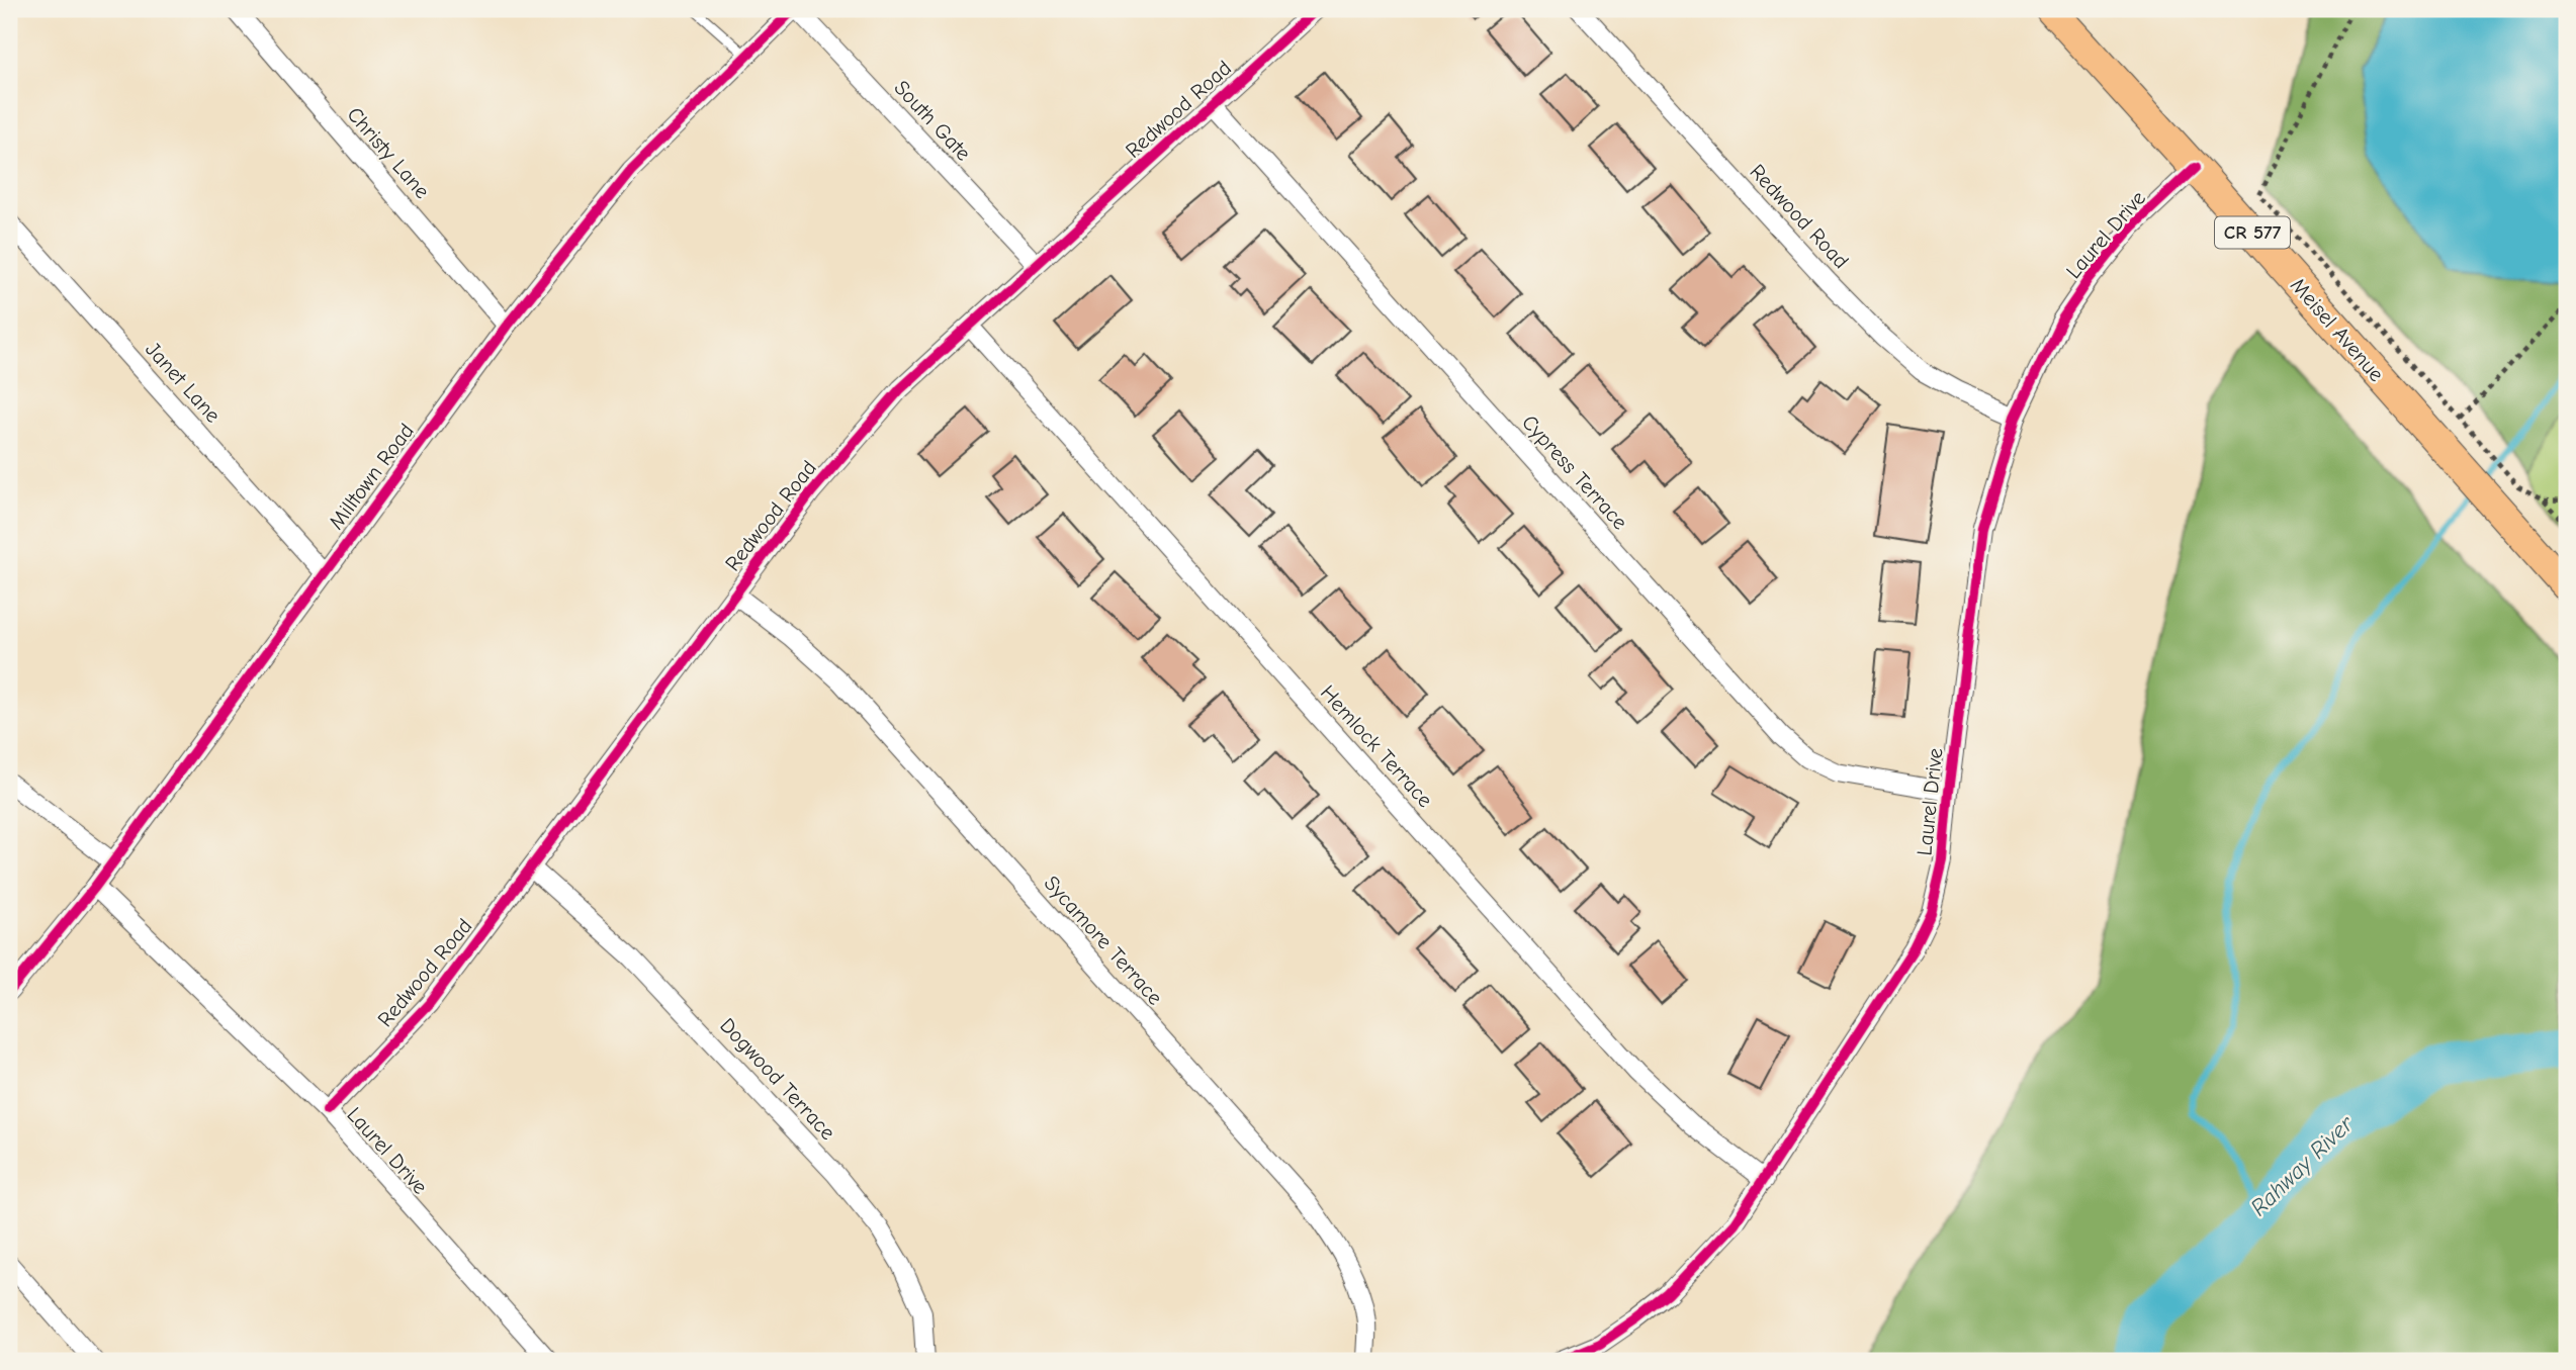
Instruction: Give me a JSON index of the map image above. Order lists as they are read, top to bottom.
{
  "streets": {
    "main road": ["CR 577", "Meisel Avenue"],
    "street": [
      "Redwood Road",
      "South Gate",
      "Christy Lane",
      "Laurel Drive",
      "Janet Lane",
      "Cypress Terrace",
      "Milltown Road",
      "Hemlock Terrace",
      "Sycamore Terrace",
      "Dogwood Terrace"
    ]
  },
  "crossings": [
    ["Redwood Road", "South Gate"],
    ["Redwood Road", "Laurel Drive"],
    ["Redwood Road", "Cypress Terrace"],
    ["Redwood Road", "Hemlock Terrace"],
    ["Redwood Road", "Sycamore Terrace"],
    ["Redwood Road", "Dogwood Terrace"],
    ["South Gate", "Milltown Road"],
    ["Christy Lane", "Milltown Road"],
    ["Laurel Drive", "Meisel Avenue"],
    ["Laurel Drive", "Cypress Terrace"],
    ["Laurel Drive", "Milltown Road"],
    ["Laurel Drive", "Hemlock Terrace"],
    ["Janet Lane", "Milltown Road"]
  ],
  "water": ["Rahway River"]
}
